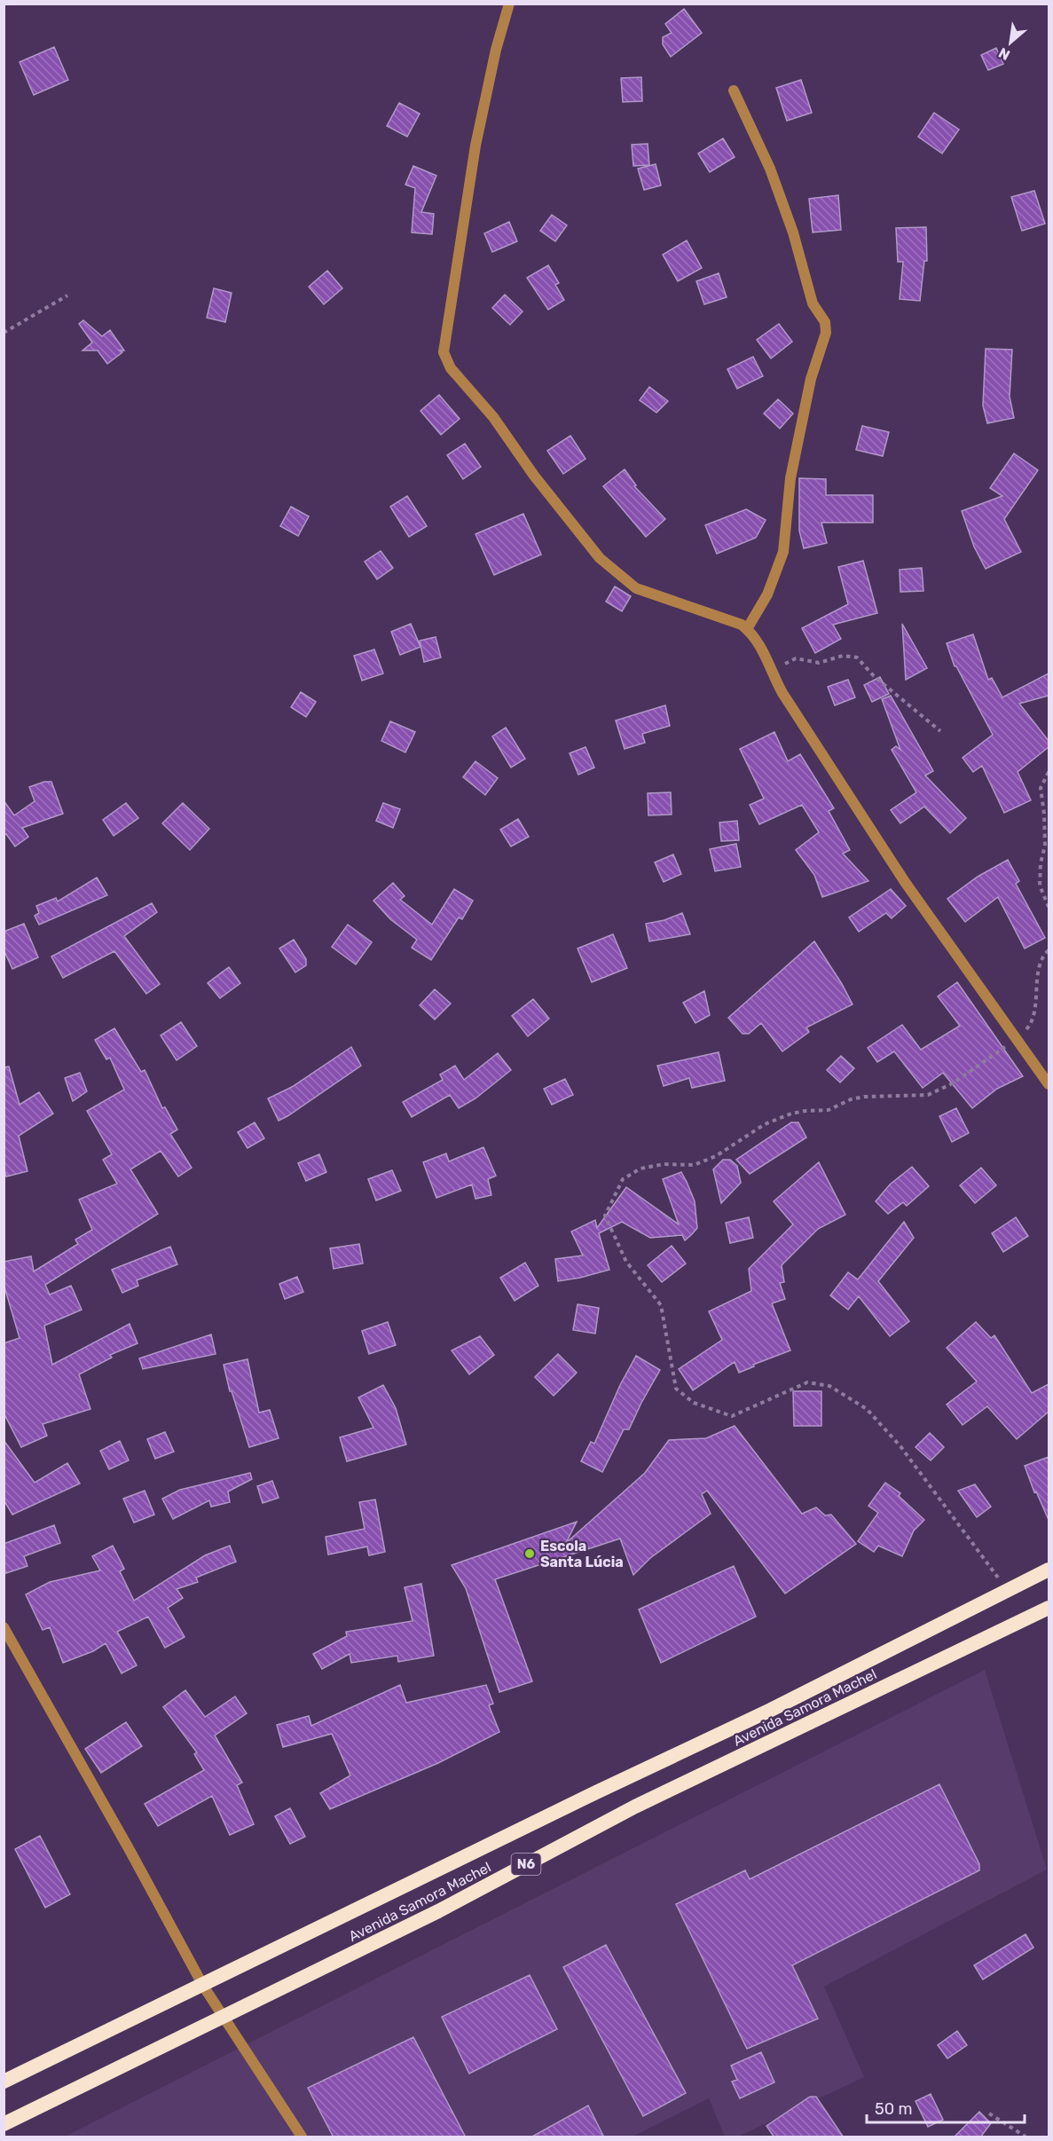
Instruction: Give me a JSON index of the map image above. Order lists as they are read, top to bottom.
{
  "streets": {
    "highway": ["Avenida Samora Machel", "N6"]
  },
  "places": ["Escola Santa Lúcia"],
  "scale_bar": "50 m",
  "north": "bottom left"
}
